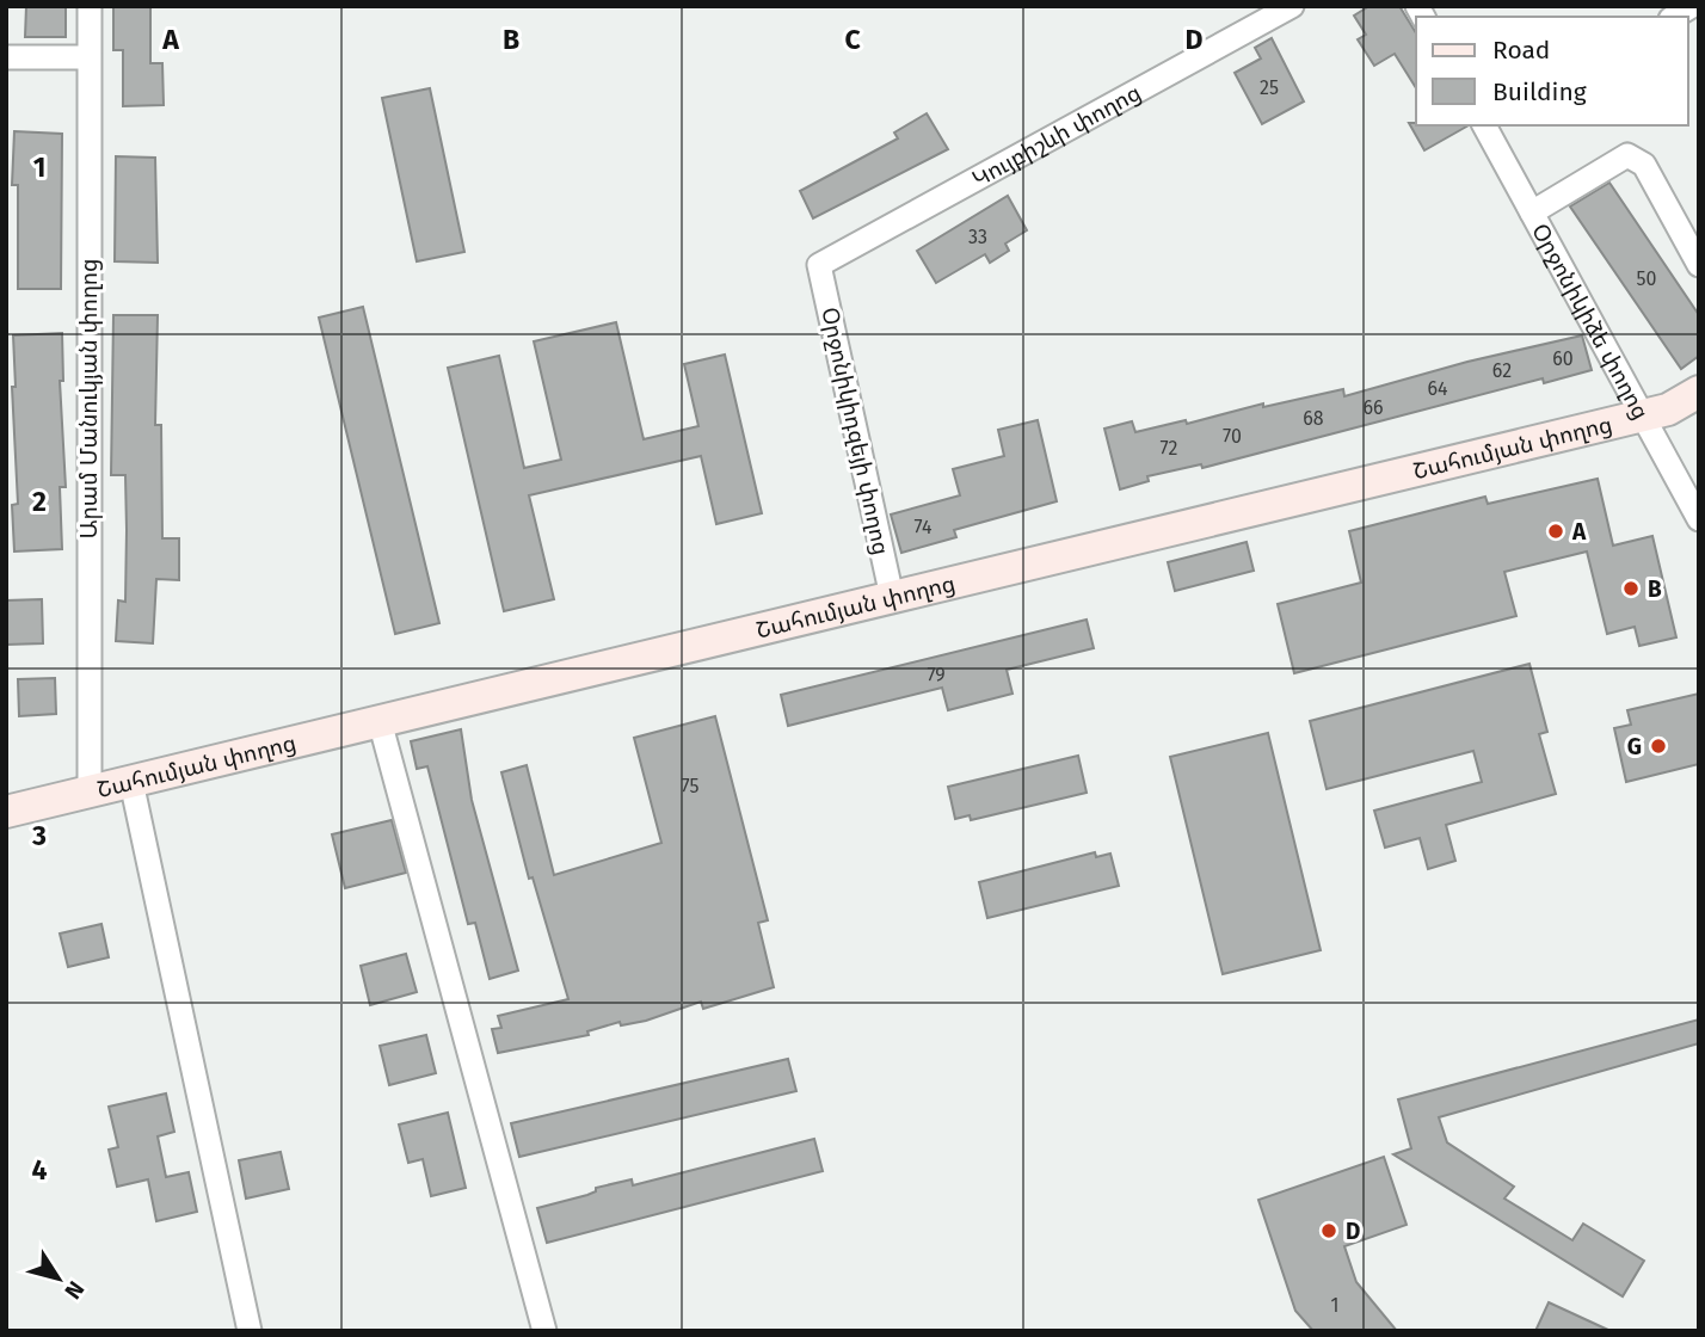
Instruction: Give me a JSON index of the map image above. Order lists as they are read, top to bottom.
{
  "streets": {
    "main road": ["Շահումյան փողոց"],
    "street": [
      "Կույբիշևի փողոց",
      "Օրջոնիկիձե փողոց",
      "Արամ Մանուկյան փողոց",
      "Օրջոնիկիդզեյի փողոց"
    ]
  },
  "crossings": [
    ["Կույբիշևի փողոց", "Օրջոնիկիդզեյի փողոց"],
    ["Օրջոնիկիձե փողոց", "Շահումյան փողոց"],
    ["Արամ Մանուկյան փողոց", "Շահումյան փողոց"],
    ["Օրջոնիկիդզեյի փողոց", "Շահումյան փողոց"]
  ],
  "places": [
    "A",
    "B",
    "G",
    "D"
  ],
  "house_numbers": [
    "25",
    "33",
    "50",
    "60",
    "62",
    "64",
    "66",
    "68",
    "70",
    "72",
    "74",
    "79",
    "75",
    "1"
  ],
  "legend": ["Road", "Building"],
  "north": "bottom right",
  "grid": {
    "columns": [
      "A",
      "B",
      "C",
      "D"
    ],
    "rows": [
      "1",
      "2",
      "3",
      "4"
    ]
  }
}
